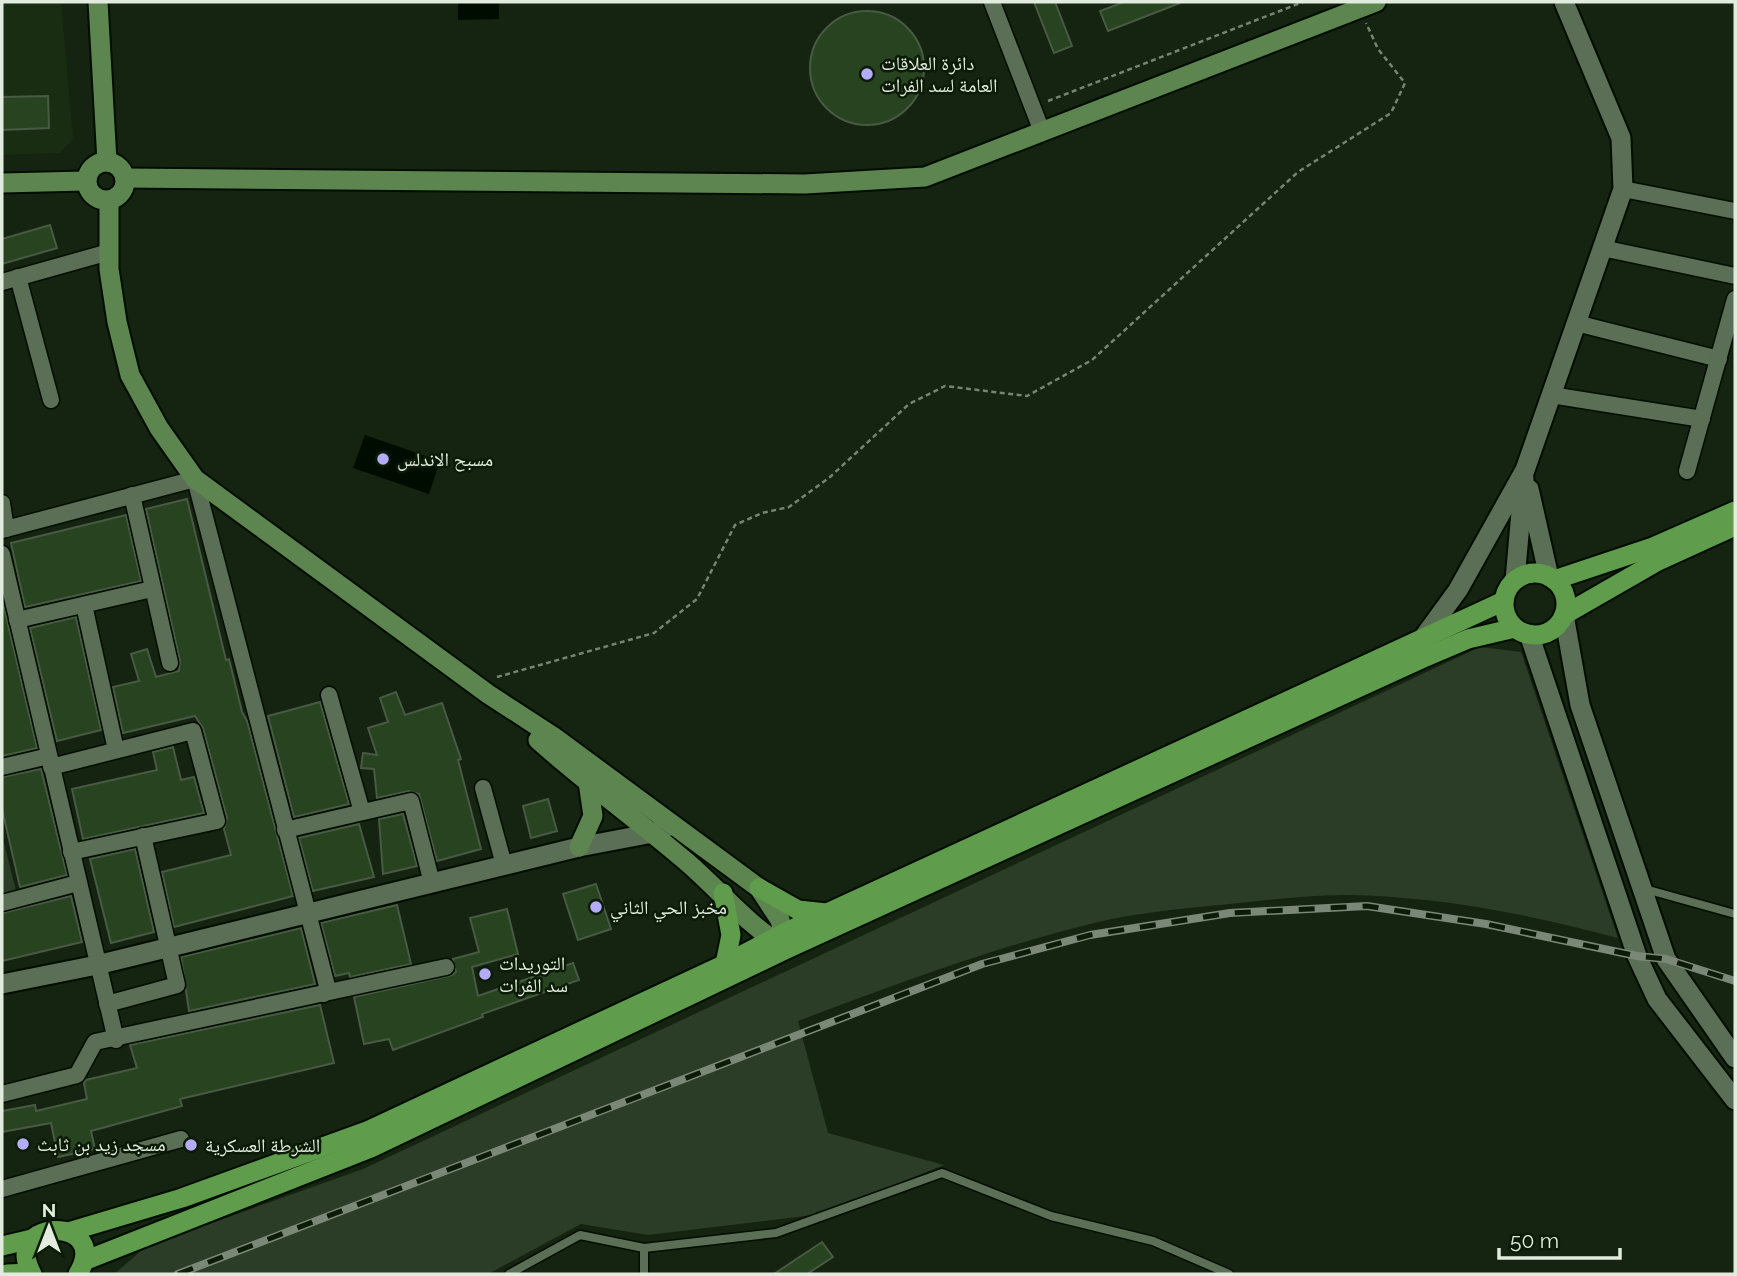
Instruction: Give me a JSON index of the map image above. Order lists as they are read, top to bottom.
{
  "places": [
    "دائرة العلاقات العامة لسد الفرات",
    "مسبح الاندلس",
    "مخبز الحي الثاني",
    "التوريدات سد الفرات",
    "مسجد زيد بن ثابث",
    "الشرطة العسكرية"
  ],
  "scale_bar": "50 m",
  "north": "top"
}
